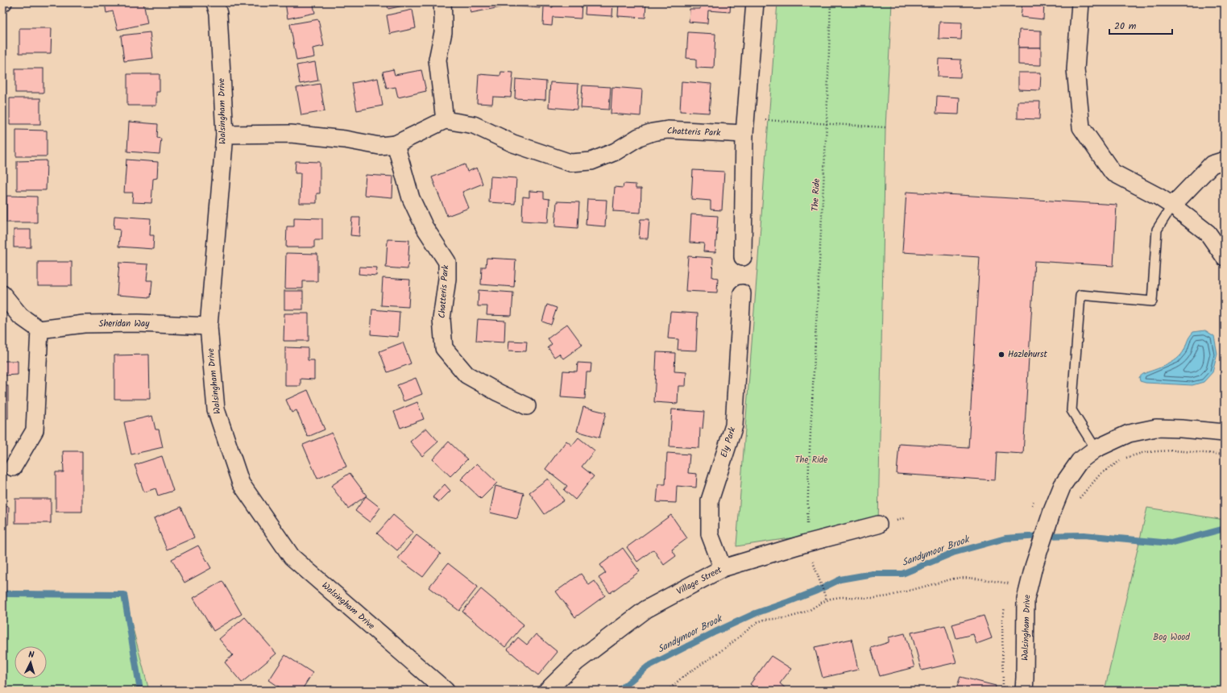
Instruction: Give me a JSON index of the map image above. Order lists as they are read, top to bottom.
{
  "streets": {
    "street": [
      "Walsingham Drive",
      "Chatteris Park",
      "Sheridan Way",
      "Ely Park",
      "Village Street"
    ],
    "path": ["The Ride"]
  },
  "crossings": [
    ["Walsingham Drive", "Sheridan Way"],
    ["The Ride", "Village Street"],
    ["Ely Park", "Village Street"]
  ],
  "water": ["Sandymoor Brook"],
  "parks": ["The Ride", "Bog Wood"],
  "places": ["Hazlehurst"],
  "scale_bar": "20 m",
  "north": "top"
}
